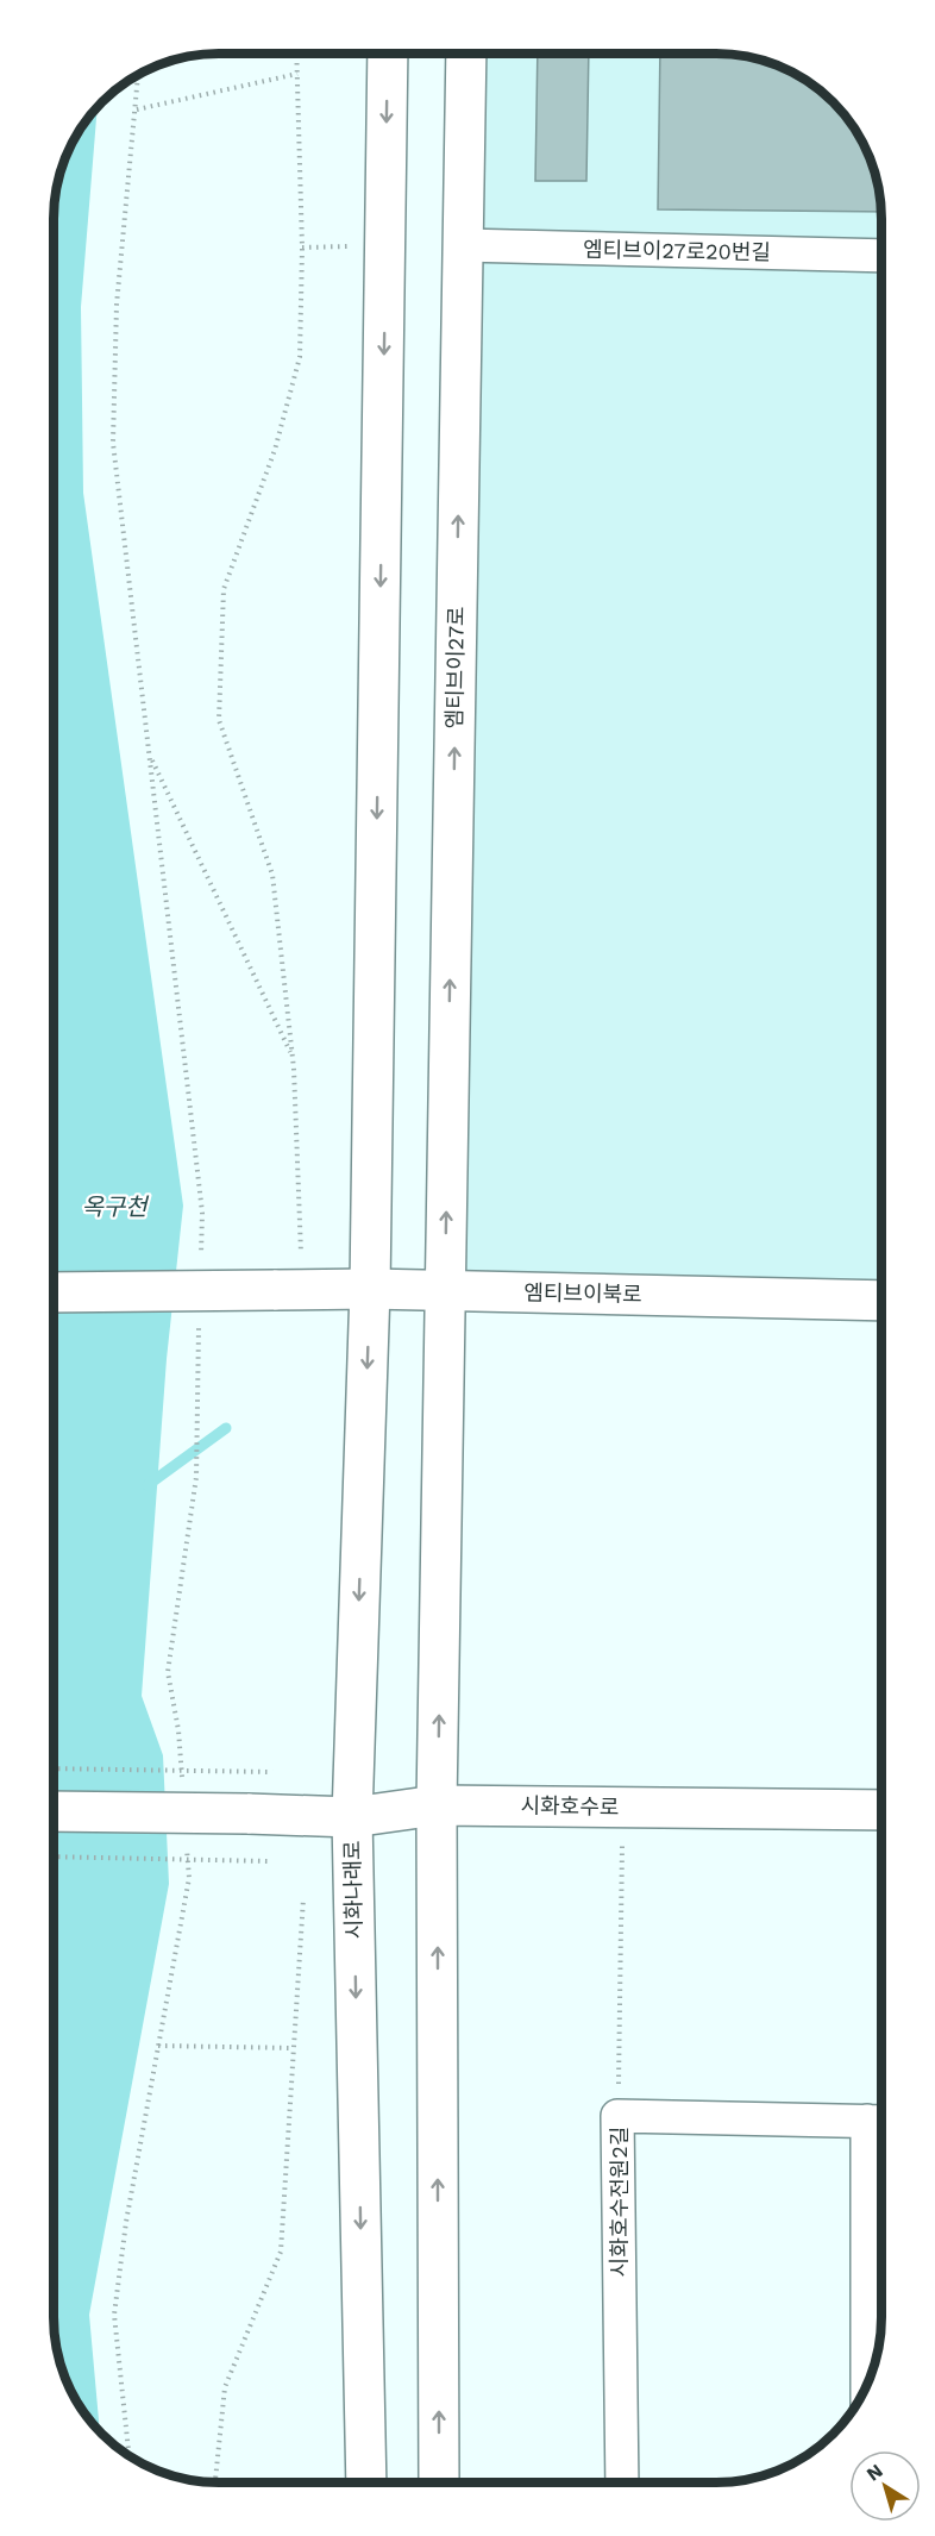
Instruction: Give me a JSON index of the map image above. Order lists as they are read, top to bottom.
{
  "streets": {
    "main road": [
      "엠티브이27로",
      "엠티브이북로",
      "시화호수로",
      "시화나래로"
    ],
    "street": ["엠티브이27로20번길", "시화호수전원2길"]
  },
  "crossings": [
    ["엠티브이27로20번길", "엠티브이27로"],
    ["엠티브이27로", "엠티브이북로"],
    ["엠티브이북로", "시화나래로"],
    ["시화호수로", "시화나래로"]
  ],
  "water": ["옥구천"],
  "north": "top left"
}
